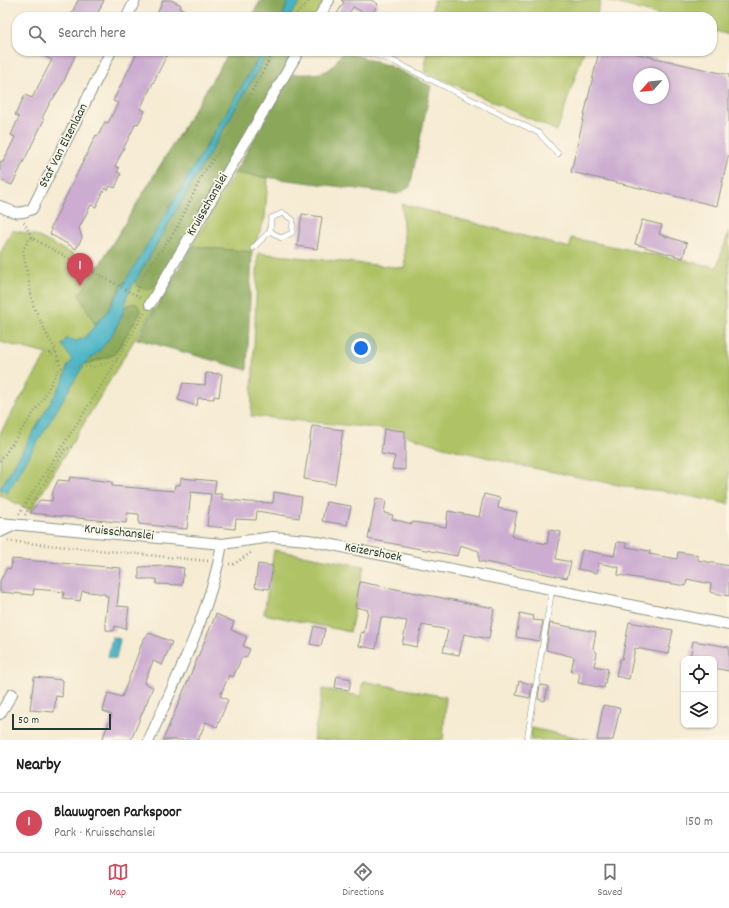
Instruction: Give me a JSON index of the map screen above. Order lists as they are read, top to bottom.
{
  "streets": {
    "street": ["Staf Van Elzenlaan", "Kruisschanslei", "Keizershoek"]
  },
  "crossings": [
    ["Kruisschanslei", "Keizershoek"]
  ],
  "scale_bar": "50 m",
  "north": "bottom left",
  "page": {
    "search": "Search here",
    "pins": "1",
    "scale": "50 m",
    "heading": "Nearby",
    "list": [
      {
        "mark": "1",
        "name": "Blauwgroen Parkspoor",
        "note": "Park · Kruisschanslei",
        "value": "150 m"
      }
    ],
    "nav": ["Map", "Directions", "Saved"]
  }
}
